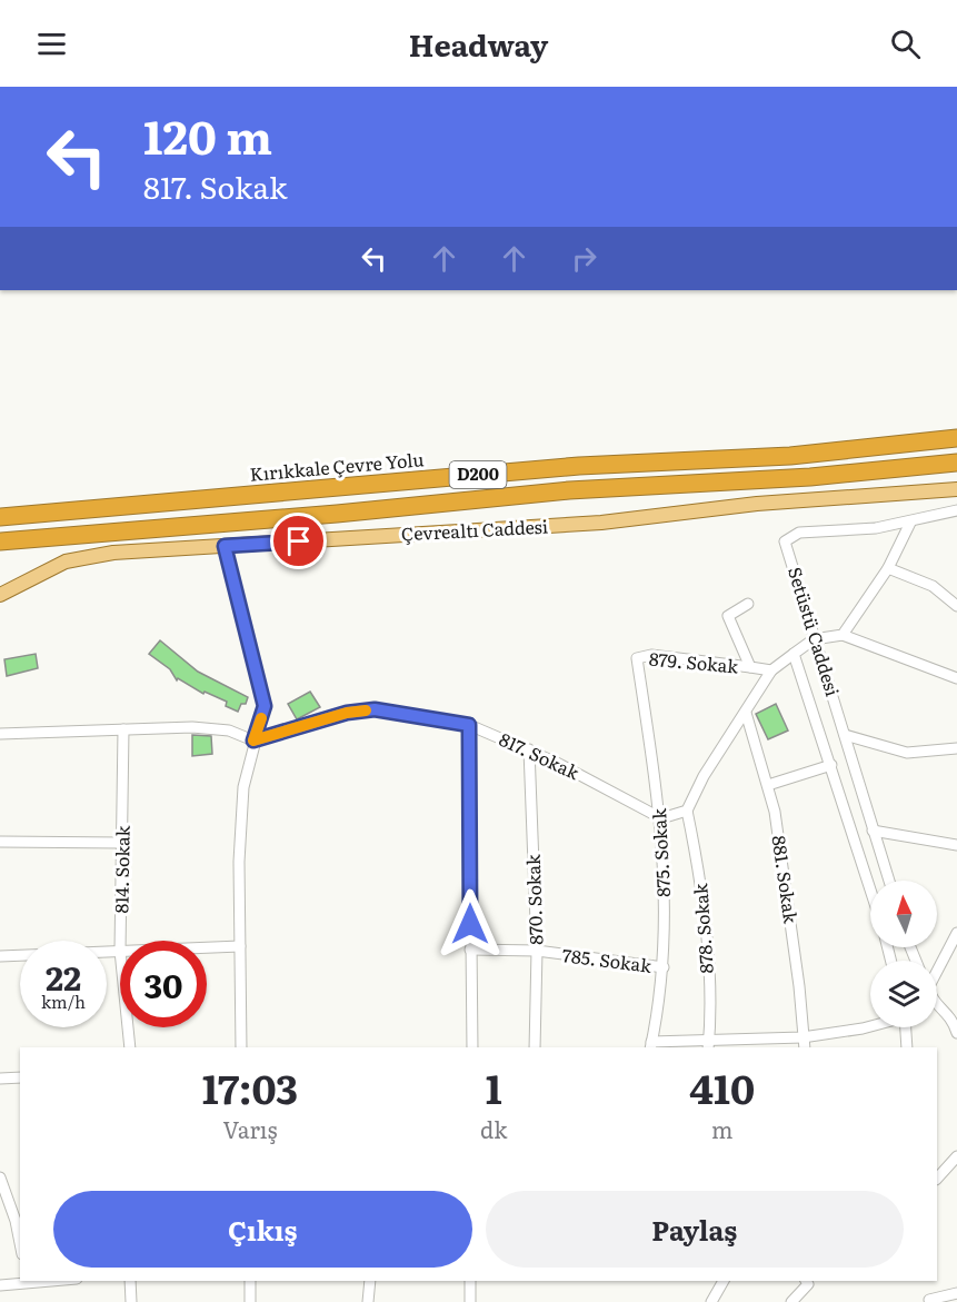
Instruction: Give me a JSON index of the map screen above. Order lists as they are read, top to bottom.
{
  "streets": {
    "highway": ["Kırıkkale Çevre Yolu", "D200"],
    "main road": ["Çevrealtı Caddesi"],
    "street": [
      "Setüstü Caddesi",
      "879. Sokak",
      "817. Sokak",
      "875. Sokak",
      "814. Sokak",
      "881. Sokak",
      "870. Sokak",
      "878. Sokak",
      "785. Sokak"
    ]
  },
  "crossings": [
    ["879. Sokak", "875. Sokak"],
    ["817. Sokak", "875. Sokak"],
    ["817. Sokak", "870. Sokak"],
    ["875. Sokak", "785. Sokak"],
    ["870. Sokak", "785. Sokak"]
  ],
  "north": "top",
  "page": {
    "header": "Headway",
    "turn": ["120 m", "817. Sokak"],
    "speed": "22 km/h",
    "limit": "30",
    "eta": [
      "17:03",
      "Varış",
      "1",
      "dk",
      "410",
      "m"
    ],
    "buttons": ["Çıkış", "Paylaş"]
  }
}
